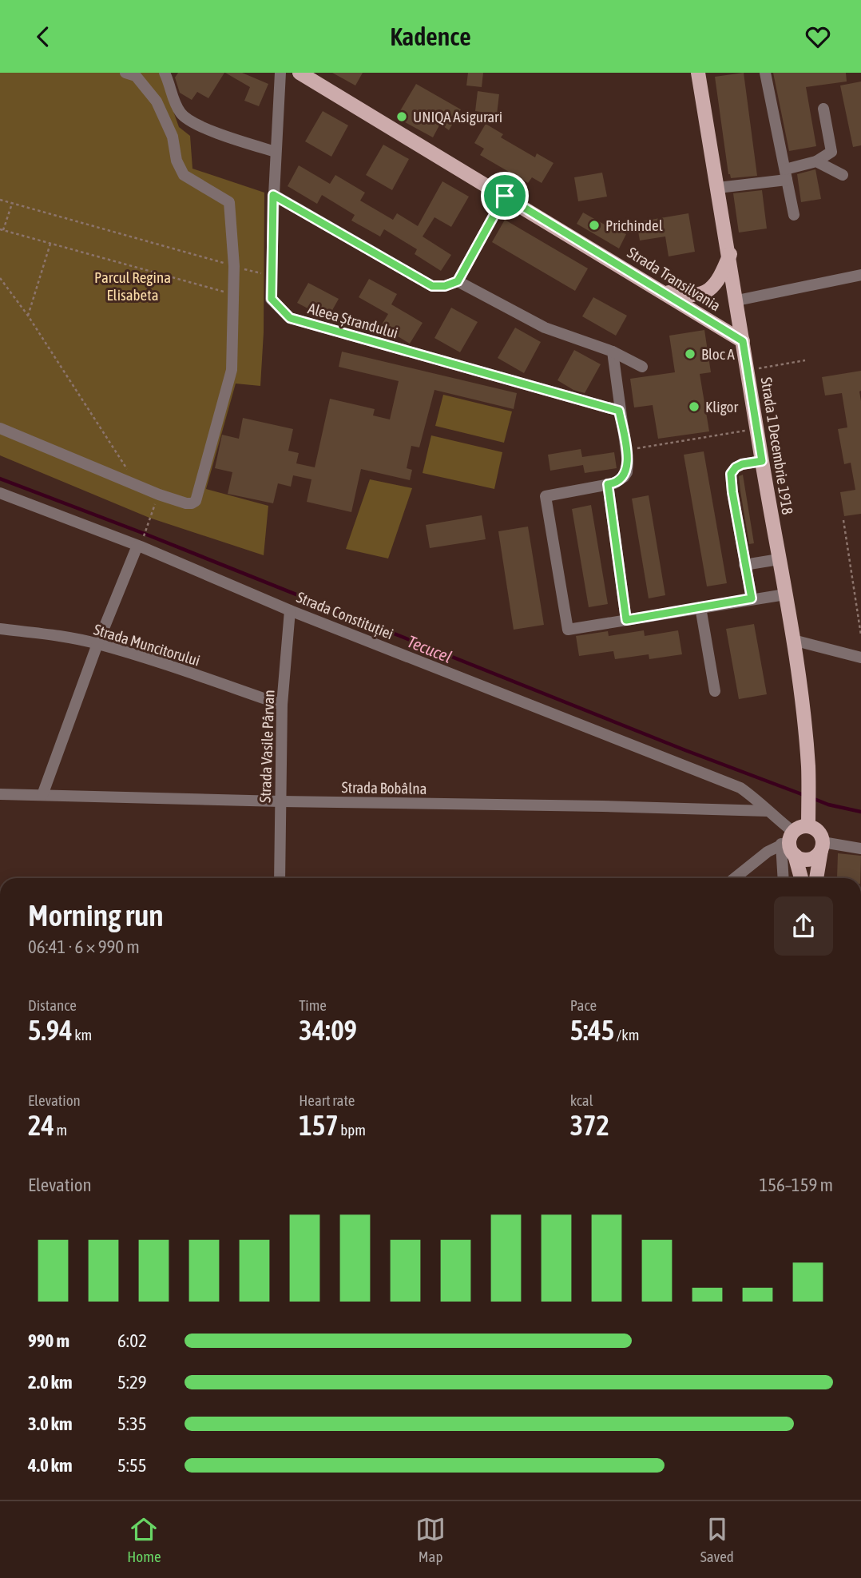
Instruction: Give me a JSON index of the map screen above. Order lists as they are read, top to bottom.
{
  "streets": {
    "main road": ["Strada Transilvania", "Strada 1 Decembrie 1918"],
    "street": [
      "Aleea Ștrandului",
      "Strada Constituției",
      "Strada Muncitorului",
      "Strada Vasile Pârvan",
      "Strada Bobâlna"
    ]
  },
  "crossings": [
    ["Strada Transilvania", "Strada 1 Decembrie 1918"],
    ["Strada 1 Decembrie 1918", "Strada Constituției"],
    ["Strada Constituției", "Strada Vasile Pârvan"],
    ["Strada Constituției", "Strada Bobâlna"],
    ["Strada Muncitorului", "Strada Vasile Pârvan"],
    ["Strada Vasile Pârvan", "Strada Bobâlna"]
  ],
  "water": ["Tecucel"],
  "parks": ["Parcul Regina Elisabeta"],
  "places": [
    "UNIQA Asigurari",
    "Prichindel",
    "Bloc A",
    "Kligor"
  ],
  "page": {
    "header": "Kadence",
    "heading": ["Morning run", "06:41 · 6 × 990 m"],
    "stats": [
      ["Distance", "5.94 km"],
      ["Time", "34:09"],
      ["Pace", "5:45 /km"],
      ["Elevation", "24 m"],
      ["Heart rate", "157 bpm"],
      ["kcal", "372"]
    ],
    "chart": ["Elevation", "156–159 m"],
    "list": [
      {
        "name": "990 m",
        "note": "6:02"
      },
      {
        "name": "2.0 km",
        "note": "5:29"
      },
      {
        "name": "3.0 km",
        "note": "5:35"
      },
      {
        "name": "4.0 km",
        "note": "5:55"
      }
    ],
    "tabs": ["Home", "Map", "Saved"]
  }
}
